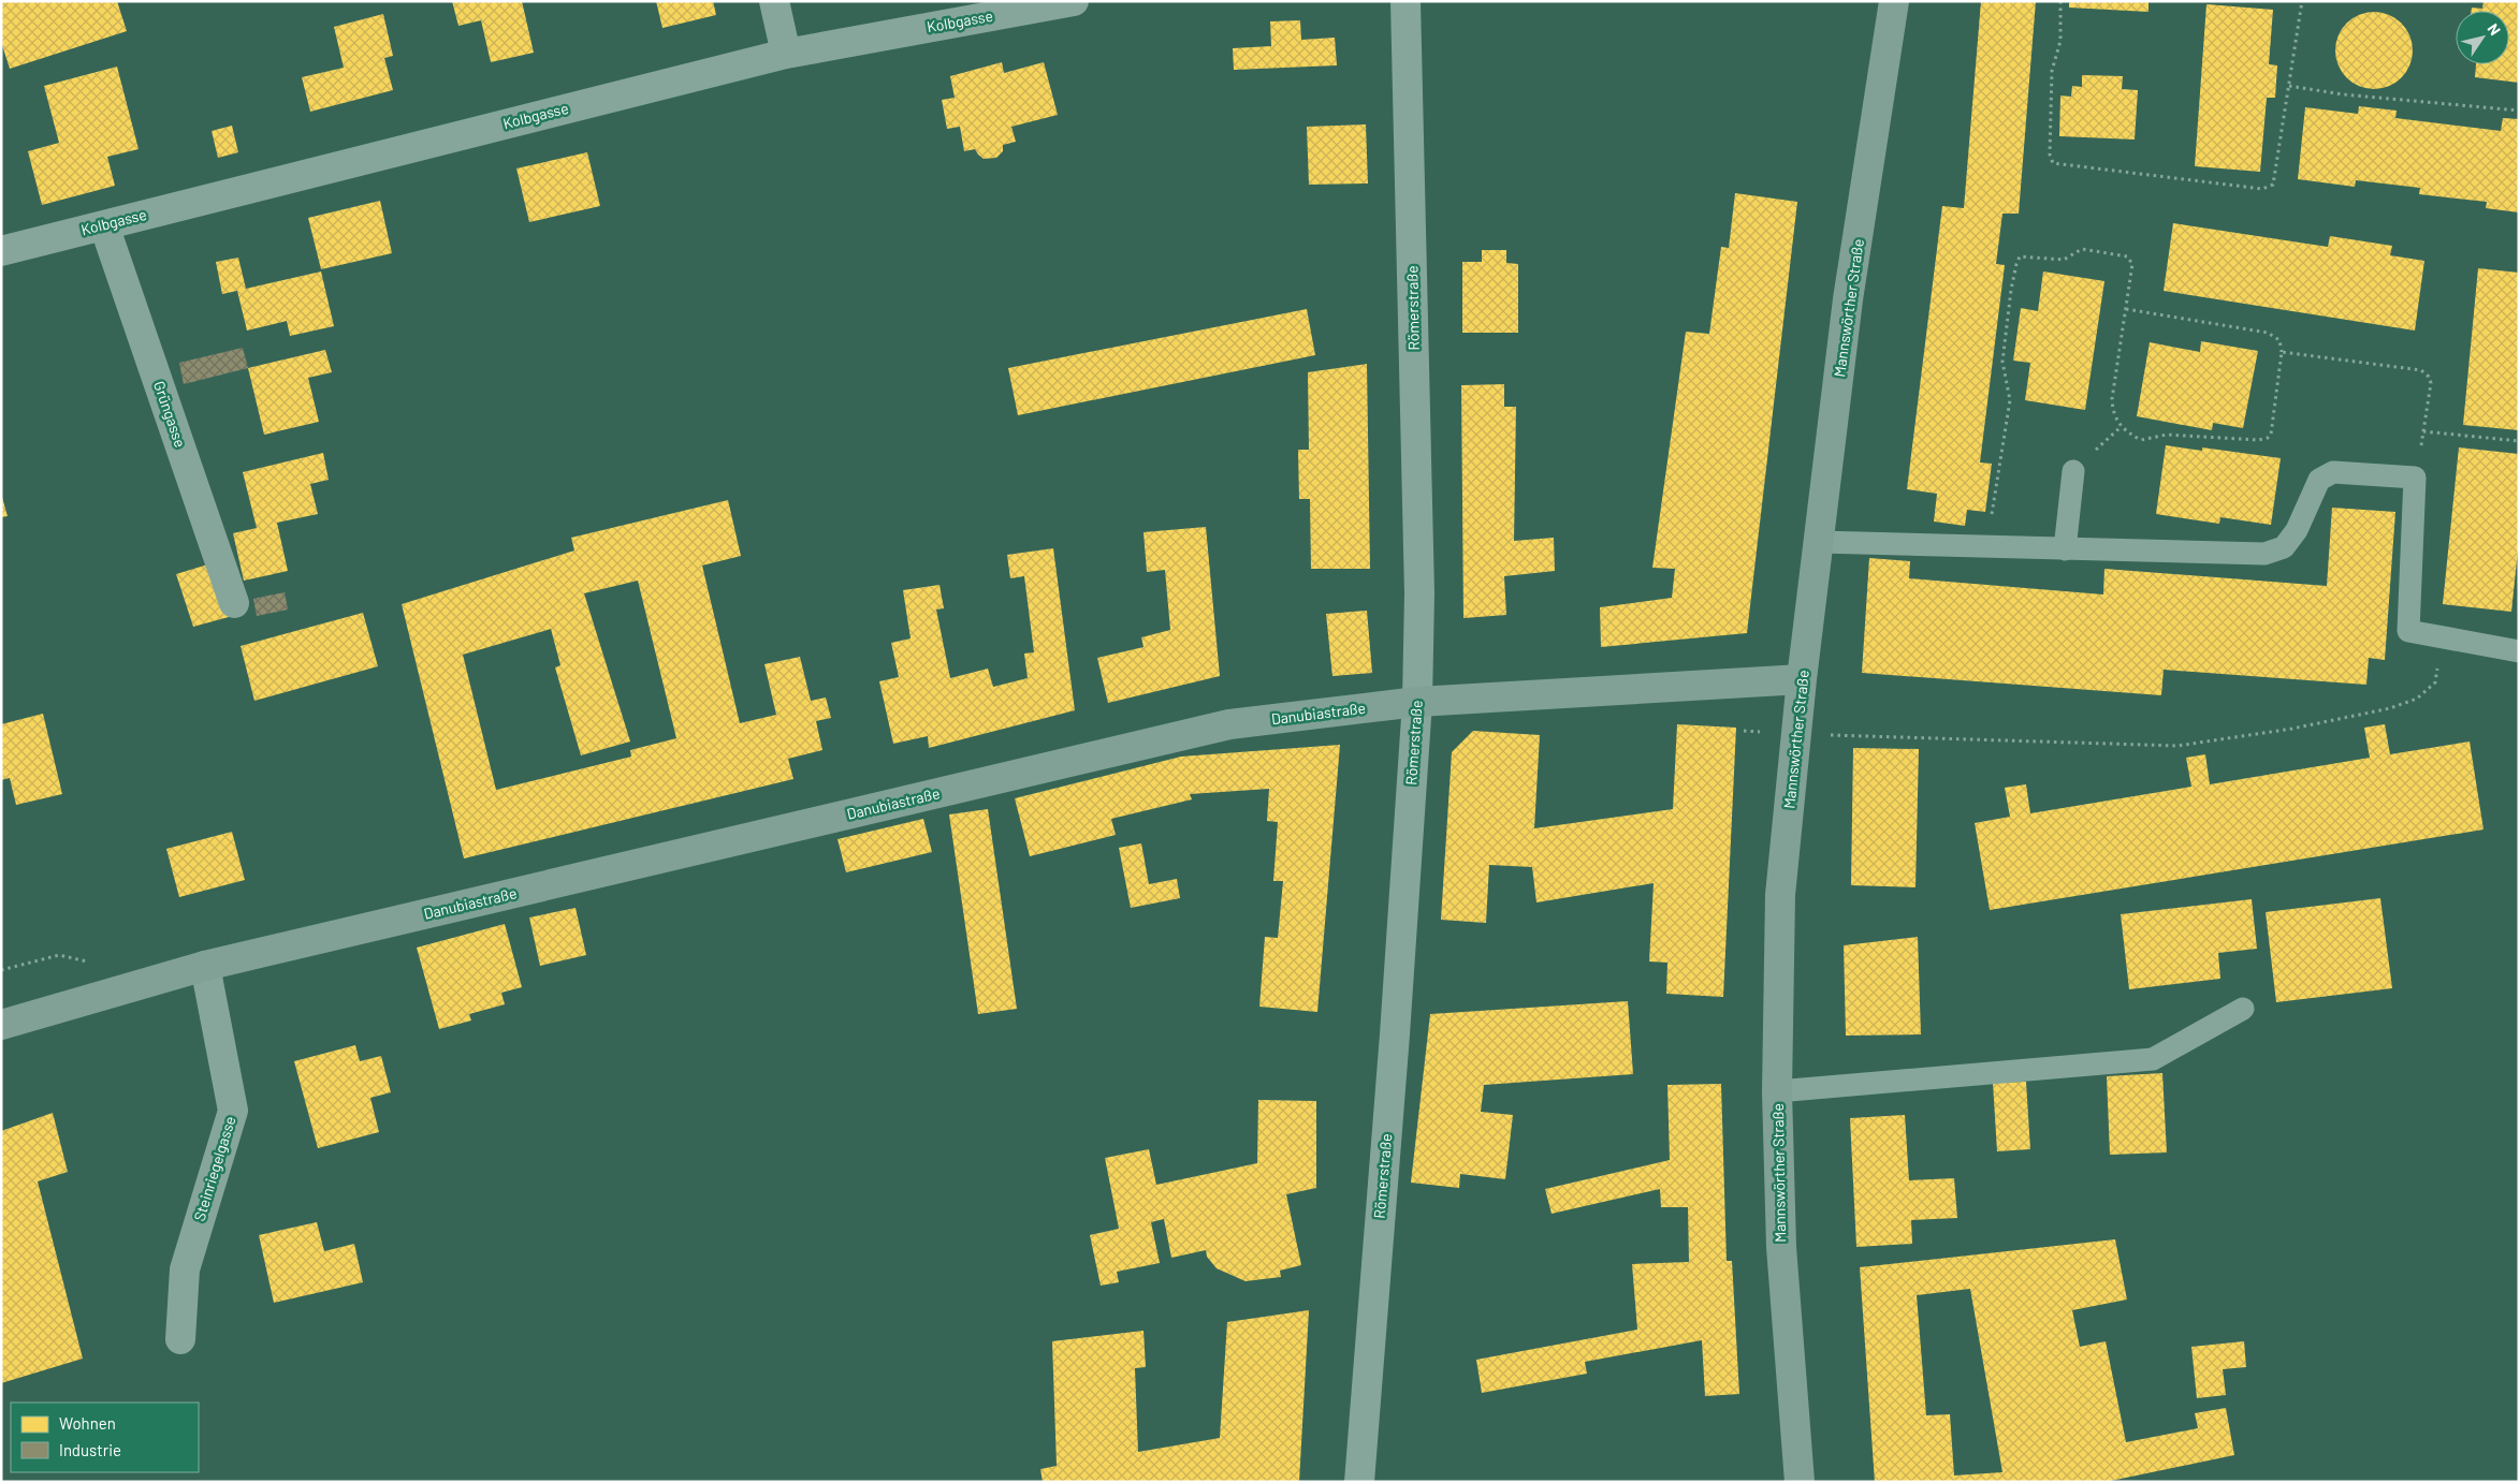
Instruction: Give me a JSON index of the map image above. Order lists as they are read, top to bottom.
{
  "streets": {
    "street": [
      "Kolbgasse",
      "Römerstraße",
      "Mannswörther Straße",
      "Grüngasse",
      "Danubiastraße",
      "Steinriegelgasse"
    ]
  },
  "crossings": [
    ["Kolbgasse", "Grüngasse"],
    ["Römerstraße", "Danubiastraße"],
    ["Mannswörther Straße", "Danubiastraße"],
    ["Danubiastraße", "Steinriegelgasse"]
  ],
  "legend": ["Wohnen", "Industrie"],
  "north": "top right"
}
